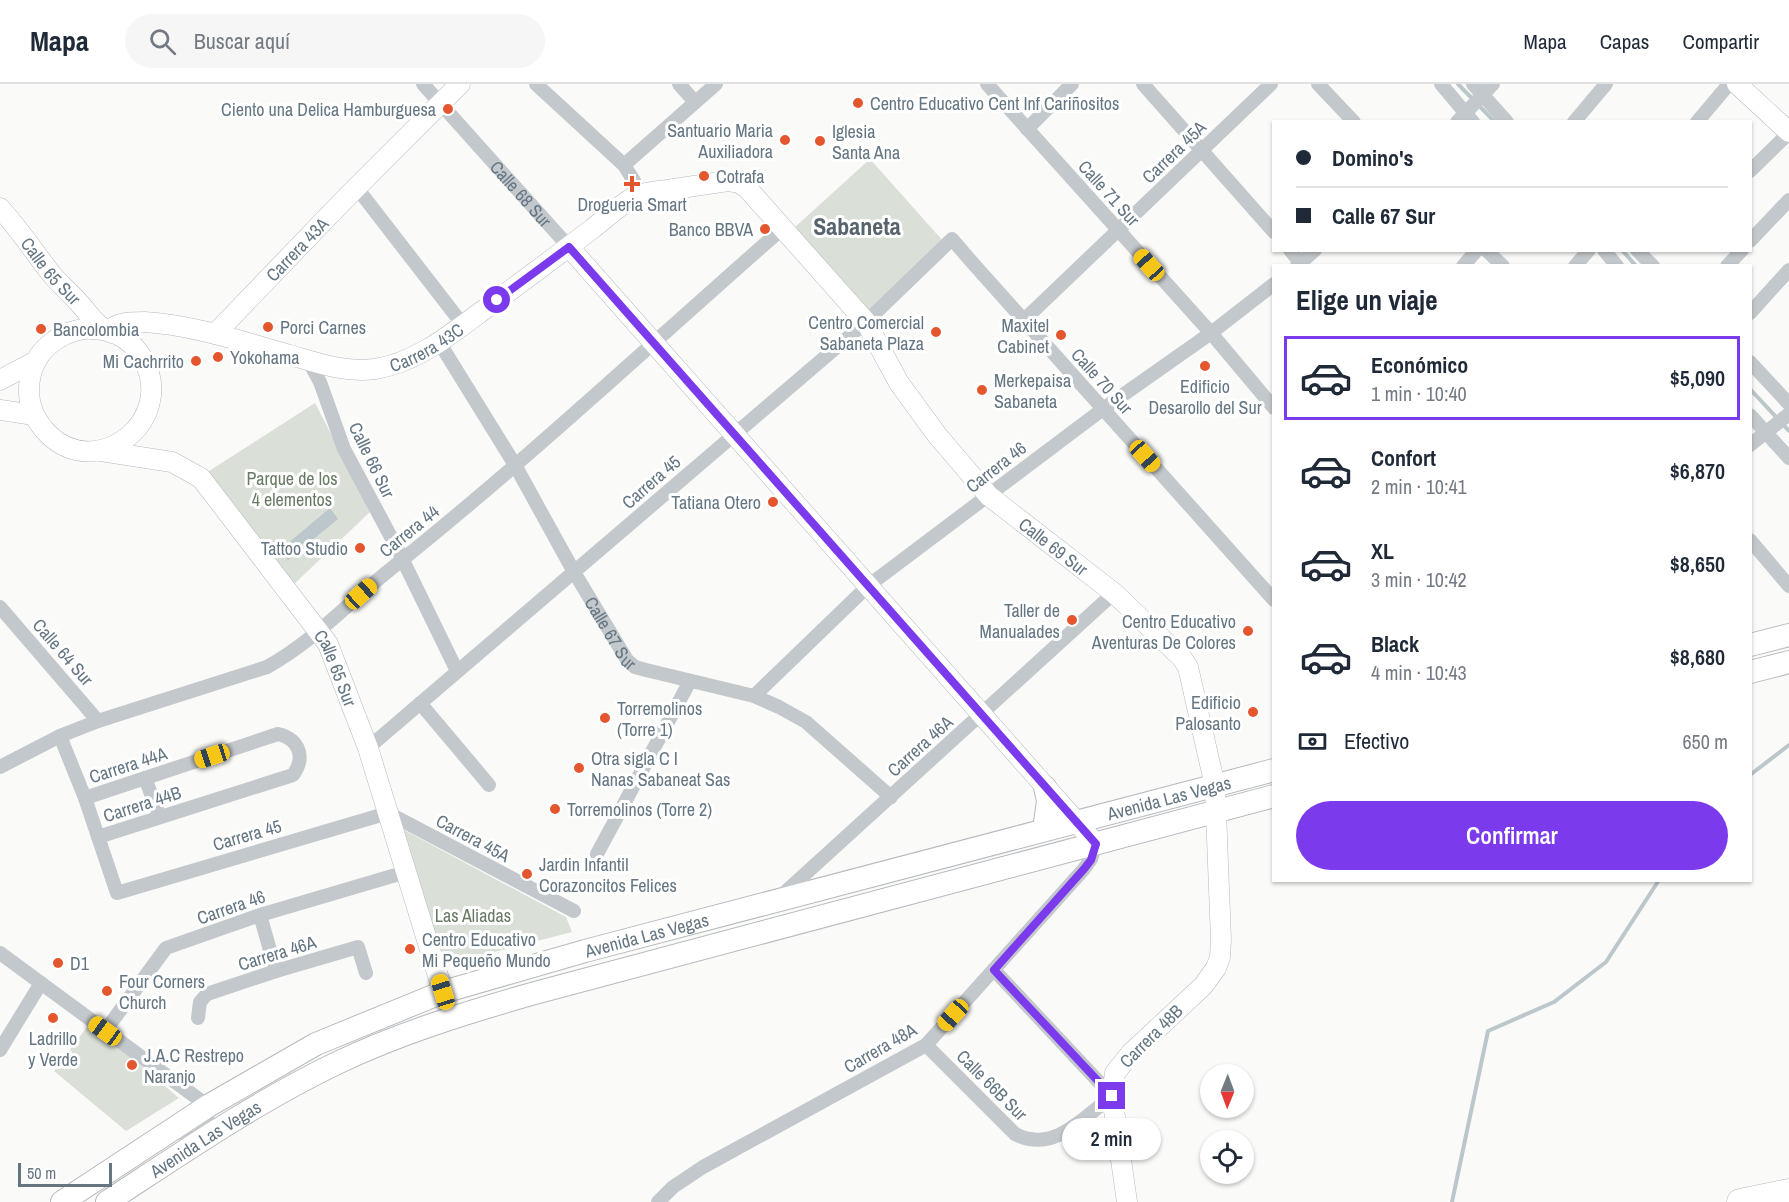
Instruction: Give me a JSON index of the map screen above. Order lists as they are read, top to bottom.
{
  "streets": {
    "main road": ["Avenida Las Vegas"],
    "street": [
      "Carrera 45A",
      "Calle 71 Sur",
      "Calle 68 Sur",
      "Carrera 43A",
      "Calle 65 Sur",
      "Carrera 43C",
      "Calle 70 Sur",
      "Calle 66 Sur",
      "Carrera 46",
      "Carrera 45",
      "Carrera 44",
      "Calle 69 Sur",
      "Calle 67 Sur",
      "Calle 64 Sur",
      "Carrera 46A",
      "Carrera 44A",
      "Carrera 44B",
      "Carrera 48B",
      "Carrera 48A",
      "Calle 66B Sur"
    ]
  },
  "crossings": [
    ["Carrera 45A", "Calle 71 Sur"],
    ["Carrera 45A", "Calle 65 Sur"],
    ["Carrera 45A", "Calle 70 Sur"],
    ["Carrera 45A", "Carrera 45"],
    ["Calle 71 Sur", "Carrera 46"],
    ["Calle 68 Sur", "Carrera 43A"],
    ["Calle 68 Sur", "Carrera 43C"],
    ["Calle 68 Sur", "Carrera 46"],
    ["Calle 68 Sur", "Carrera 45"],
    ["Calle 68 Sur", "Carrera 44"],
    ["Calle 68 Sur", "Carrera 46A"],
    ["Calle 68 Sur", "Avenida Las Vegas"],
    ["Calle 68 Sur", "Carrera 48A"],
    ["Carrera 43A", "Carrera 43C"],
    ["Calle 65 Sur", "Carrera 46"],
    ["Calle 65 Sur", "Carrera 45"],
    ["Calle 65 Sur", "Carrera 44"],
    ["Calle 65 Sur", "Avenida Las Vegas"],
    ["Carrera 43C", "Calle 66 Sur"],
    ["Carrera 43C", "Calle 69 Sur"],
    ["Carrera 43C", "Calle 67 Sur"],
    ["Calle 70 Sur", "Carrera 46"],
    ["Calle 70 Sur", "Carrera 45"],
    ["Calle 66 Sur", "Carrera 45"],
    ["Calle 66 Sur", "Carrera 44"],
    ["Carrera 46", "Calle 69 Sur"],
    ["Carrera 46", "Calle 67 Sur"],
    ["Carrera 45", "Calle 69 Sur"],
    ["Carrera 45", "Calle 67 Sur"],
    ["Carrera 45", "Carrera 44B"],
    ["Carrera 44", "Calle 69 Sur"],
    ["Carrera 44", "Calle 67 Sur"],
    ["Carrera 44", "Calle 64 Sur"],
    ["Calle 69 Sur", "Carrera 46A"],
    ["Calle 69 Sur", "Avenida Las Vegas"],
    ["Calle 69 Sur", "Carrera 48B"],
    ["Calle 67 Sur", "Carrera 46A"],
    ["Carrera 46A", "Avenida Las Vegas"],
    ["Carrera 44A", "Carrera 44B"],
    ["Avenida Las Vegas", "Carrera 48A"],
    ["Carrera 48B", "Calle 66B Sur"],
    ["Carrera 48A", "Calle 66B Sur"]
  ],
  "districts": ["Sabaneta"],
  "parks": ["Parque de los 4 elementos", "Las Aliadas"],
  "places": {
    "other": [
      "Centro Educativo Cent Inf Cariñositos",
      "Ciento una Delica Hamburguesa",
      "Santuario Maria Auxiliadora",
      "Iglesia Santa Ana",
      "Cotrafa",
      "Banco BBVA",
      "Porci Carnes",
      "Bancolombia",
      "Centro Comercial Sabaneta Plaza",
      "Maxitel Cabinet",
      "Yokohama",
      "Mi Cachrrito",
      "Edificio Desarollo del Sur",
      "Merkepaisa Sabaneta",
      "Tatiana Otero",
      "Tattoo Studio",
      "Taller de Manualades",
      "Centro Educativo Aventuras De Colores",
      "Edificio Palosanto",
      "Torremolinos (Torre 1)",
      "Otra sigla C I Nanas Sabaneat Sas",
      "Torremolinos (Torre 2)",
      "Jardin Infantil Corazoncitos Felices",
      "Centro Educativo Mi Pequeño Mundo",
      "D1",
      "Four Corners Church",
      "Ladrillo y Verde",
      "J.A.C Restrepo Naranjo"
    ],
    "health": ["Drogueria Smart"]
  },
  "scale_bar": "50 m",
  "north": "bottom",
  "page": {
    "header": "Mapa",
    "search": "Buscar aquí",
    "nav": ["Mapa", "Capas", "Compartir"],
    "banner": ["Domino's", "Calle 67 Sur"],
    "heading": "Elige un viaje",
    "list": [
      {
        "name": "Económico",
        "note": "1 min · 10:40",
        "value": "$5,090"
      },
      {
        "name": "Confort",
        "note": "2 min · 10:41",
        "value": "$6,870"
      },
      {
        "name": "XL",
        "note": "3 min · 10:42",
        "value": "$8,650"
      },
      {
        "name": "Black",
        "note": "4 min · 10:43",
        "value": "$8,680"
      }
    ],
    "pay": ["Efectivo", "650 m"],
    "buttons": "Confirmar",
    "bubble": "2 min",
    "scale": "50 m"
  }
}
